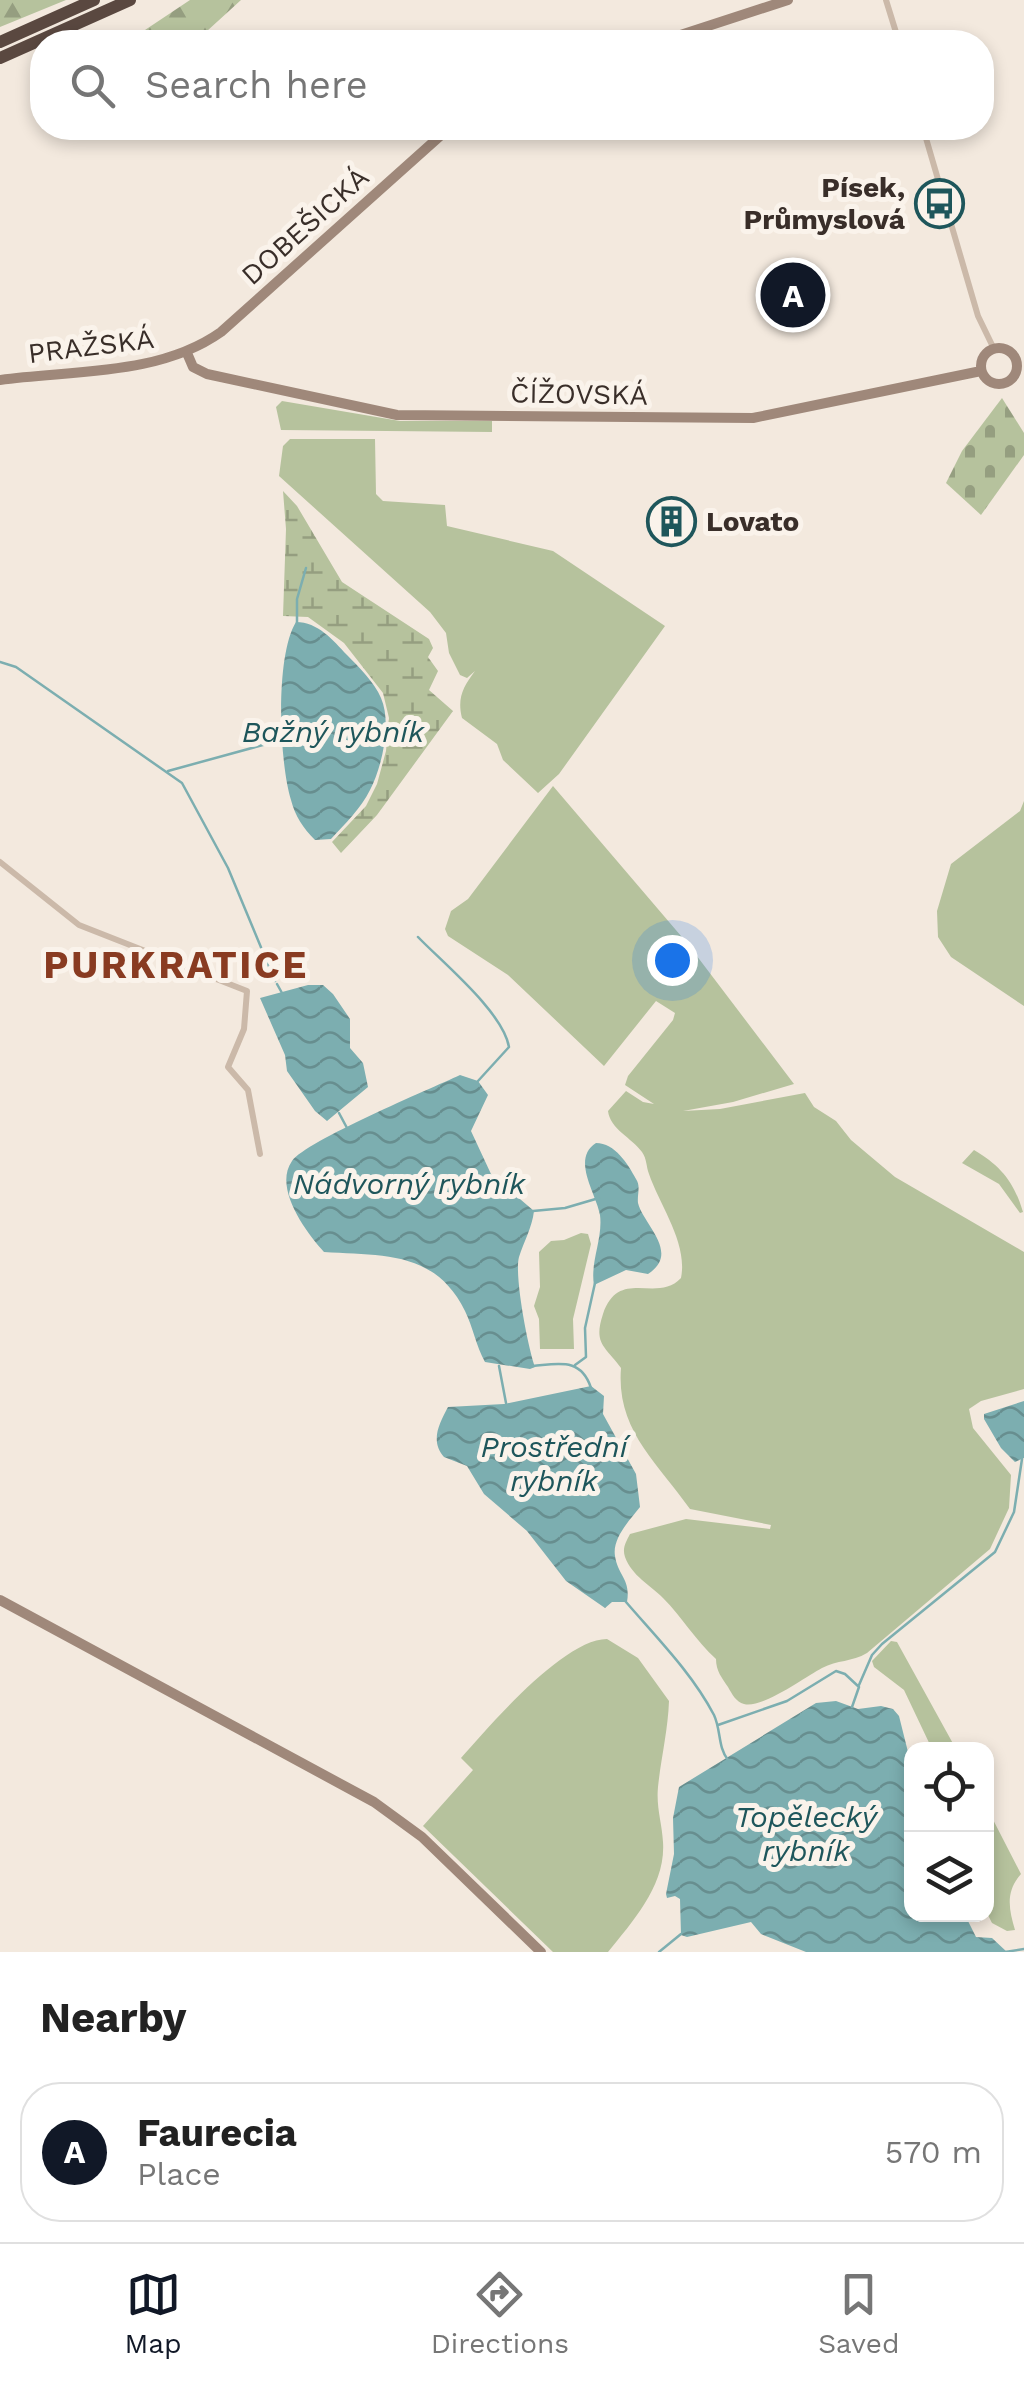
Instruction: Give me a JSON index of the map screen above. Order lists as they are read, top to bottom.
{
  "streets": {
    "street": ["DOBEŠICKÁ", "PRAŽSKÁ", "ČÍŽOVSKÁ"]
  },
  "crossings": [
    ["DOBEŠICKÁ", "PRAŽSKÁ"],
    ["DOBEŠICKÁ", "ČÍŽOVSKÁ"],
    ["PRAŽSKÁ", "ČÍŽOVSKÁ"]
  ],
  "districts": ["PURKRATICE"],
  "water": [
    "Bažný rybník",
    "Nádvorný rybník",
    "Prostřední rybník",
    "Topělecký rybník"
  ],
  "places": {
    "bus stop": ["Písek, Průmyslová"],
    "building": ["Lovato"]
  },
  "page": {
    "search": "Search here",
    "pins": "A",
    "heading": "Nearby",
    "list": [
      {
        "mark": "A",
        "name": "Faurecia",
        "note": "Place",
        "value": "570 m"
      }
    ],
    "nav": ["Map", "Directions", "Saved"]
  }
}
